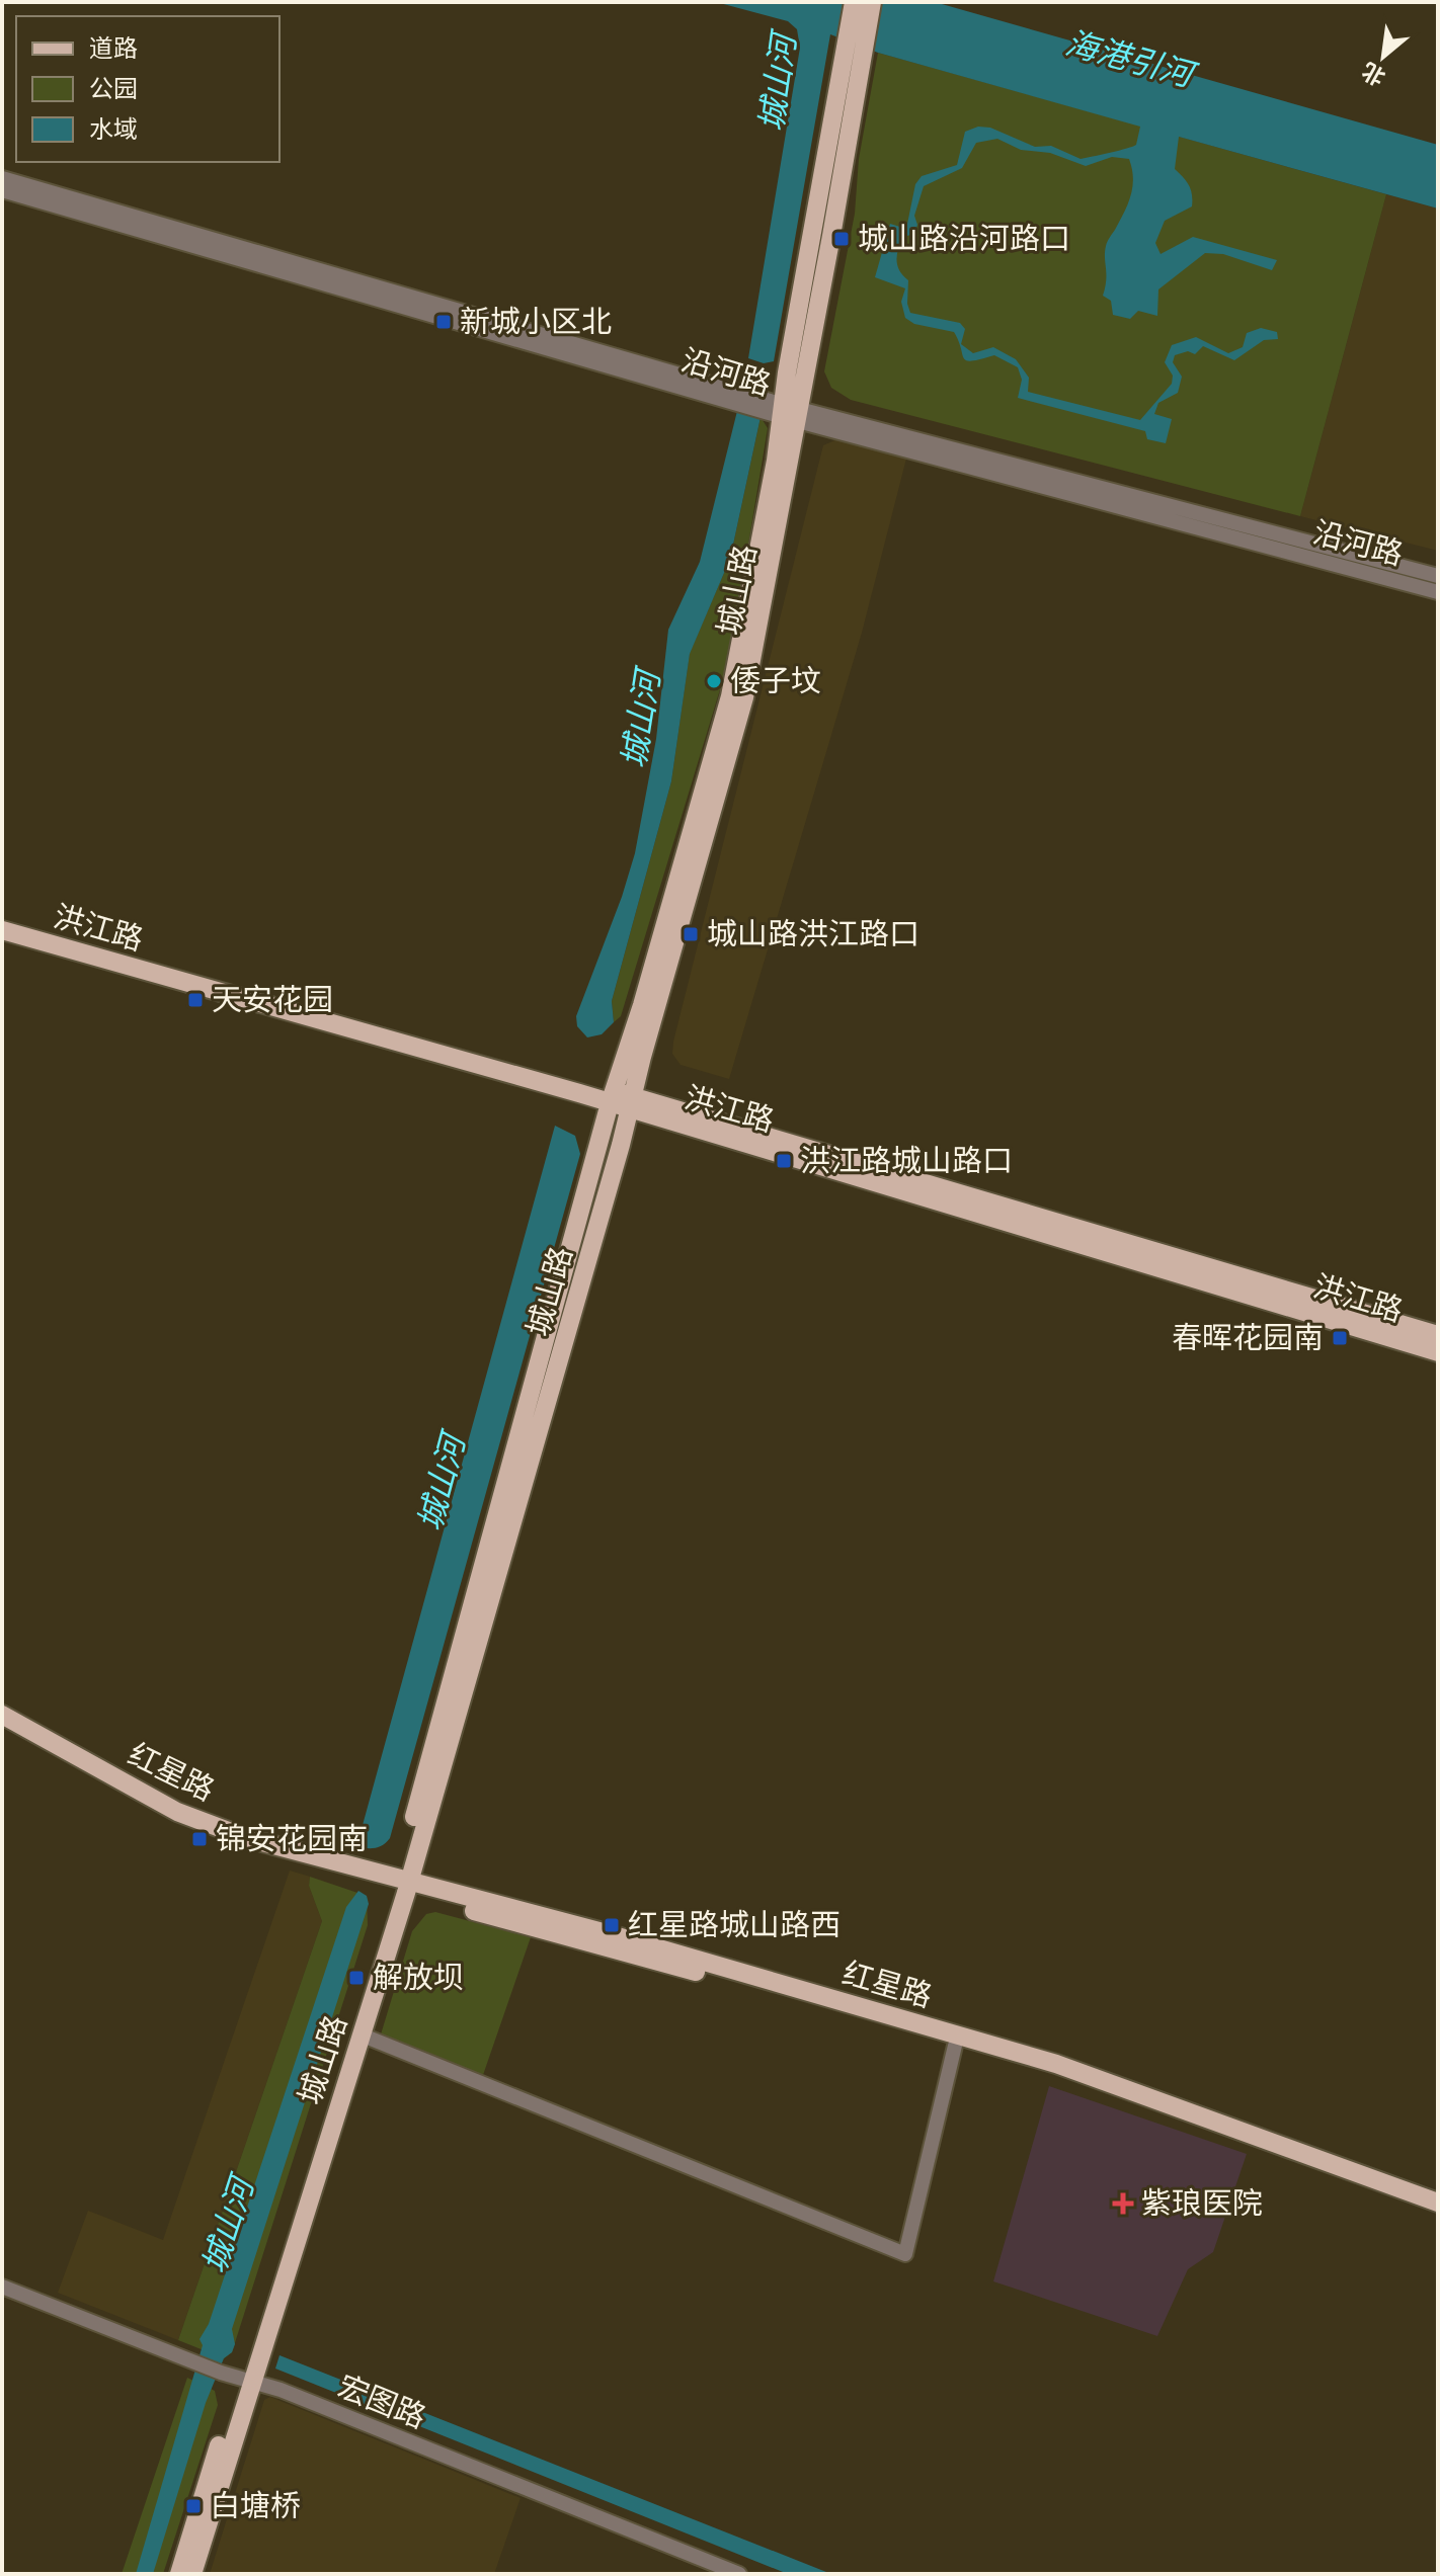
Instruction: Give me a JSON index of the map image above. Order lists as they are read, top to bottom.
{
  "streets": {
    "main road": ["城山路", "洪江路", "红星路"],
    "street": ["沿河路", "宏图路"]
  },
  "crossings": [
    ["沿河路", "城山路"],
    ["城山路", "洪江路"],
    ["城山路", "红星路"],
    ["城山路", "宏图路"]
  ],
  "water": ["海港引河", "城山河"],
  "places": {
    "transit": [
      "城山路沿河路口",
      "新城小区北",
      "城山路洪江路口",
      "天安花园",
      "洪江路城山路口",
      "春晖花园南",
      "锦安花园南",
      "红星路城山路西",
      "解放坝",
      "白塘桥"
    ],
    "other": ["倭子坟"],
    "health": ["紫琅医院"]
  },
  "legend": ["道路", "公园", "水域"],
  "north": "bottom left"
}
